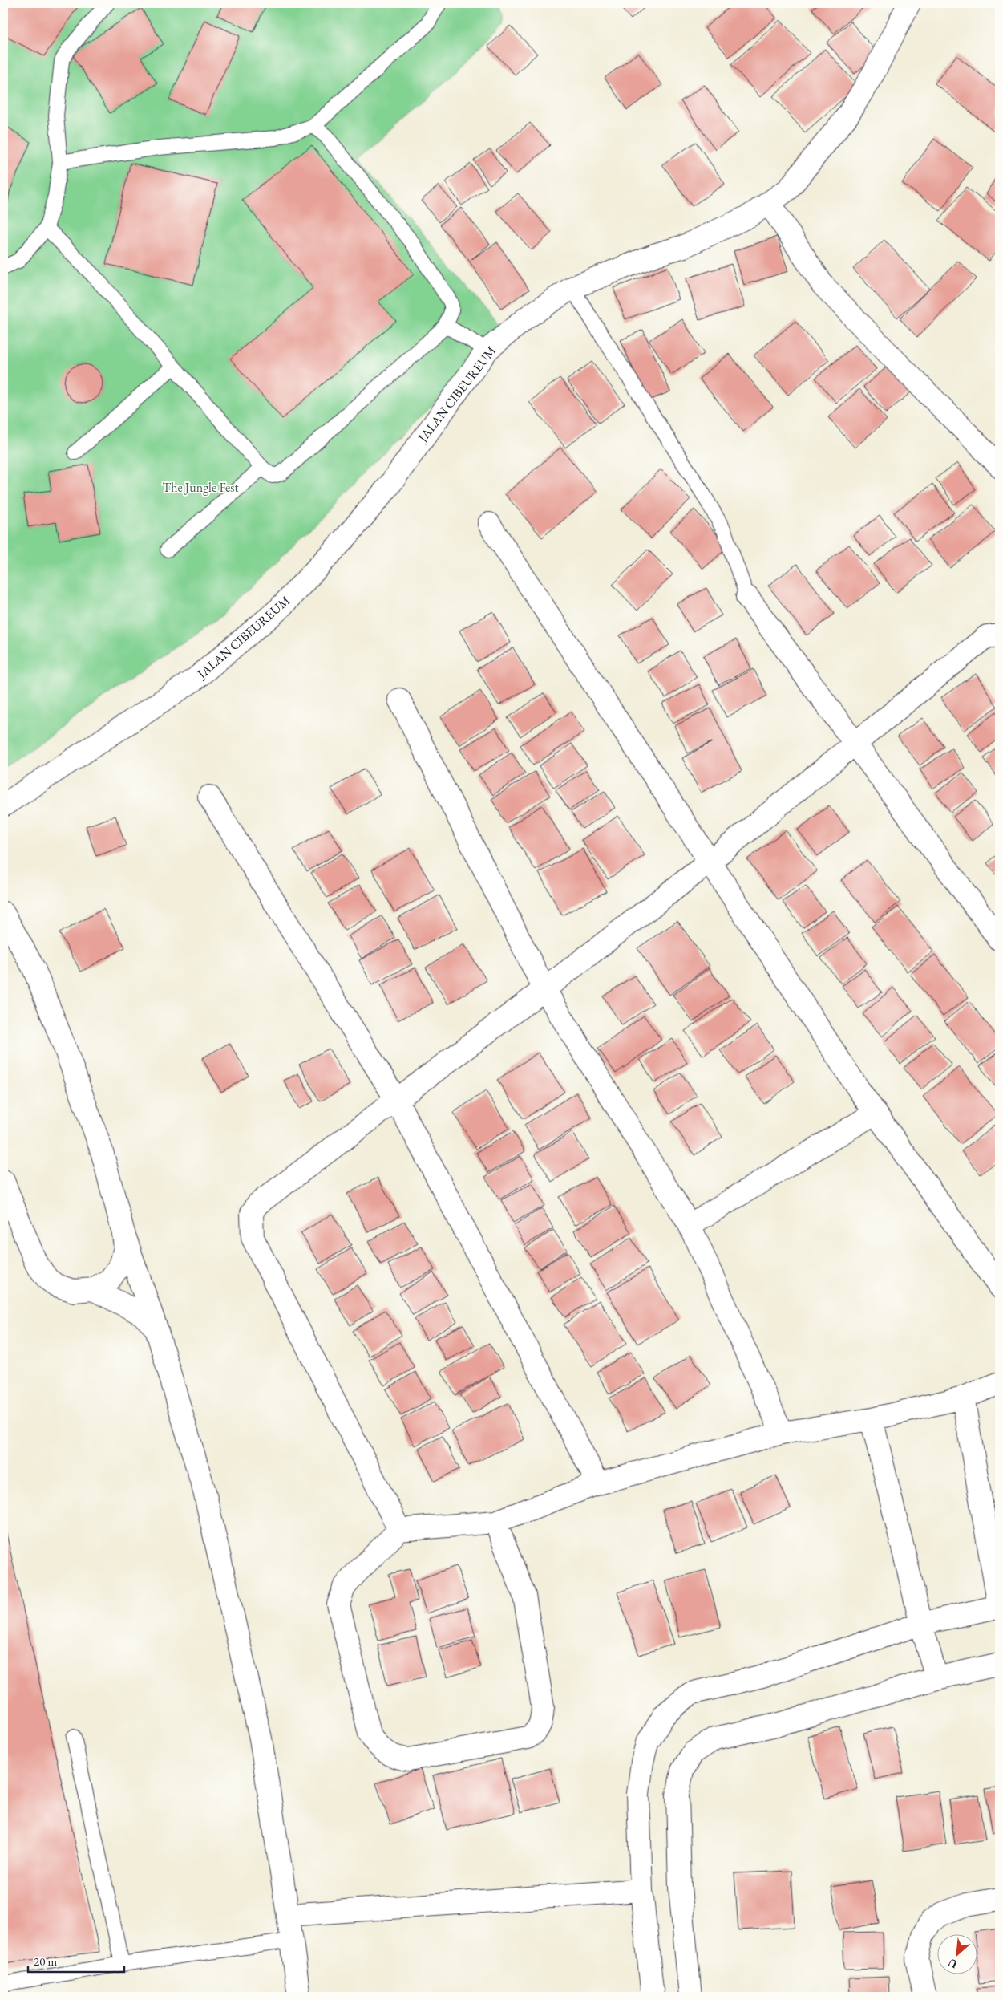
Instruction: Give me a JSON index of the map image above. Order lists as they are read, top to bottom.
{
  "streets": {
    "street": ["JALAN CIBEUREUM"]
  },
  "parks": ["The Jungle Fest"],
  "scale_bar": "20 m",
  "north": "bottom left"
}
